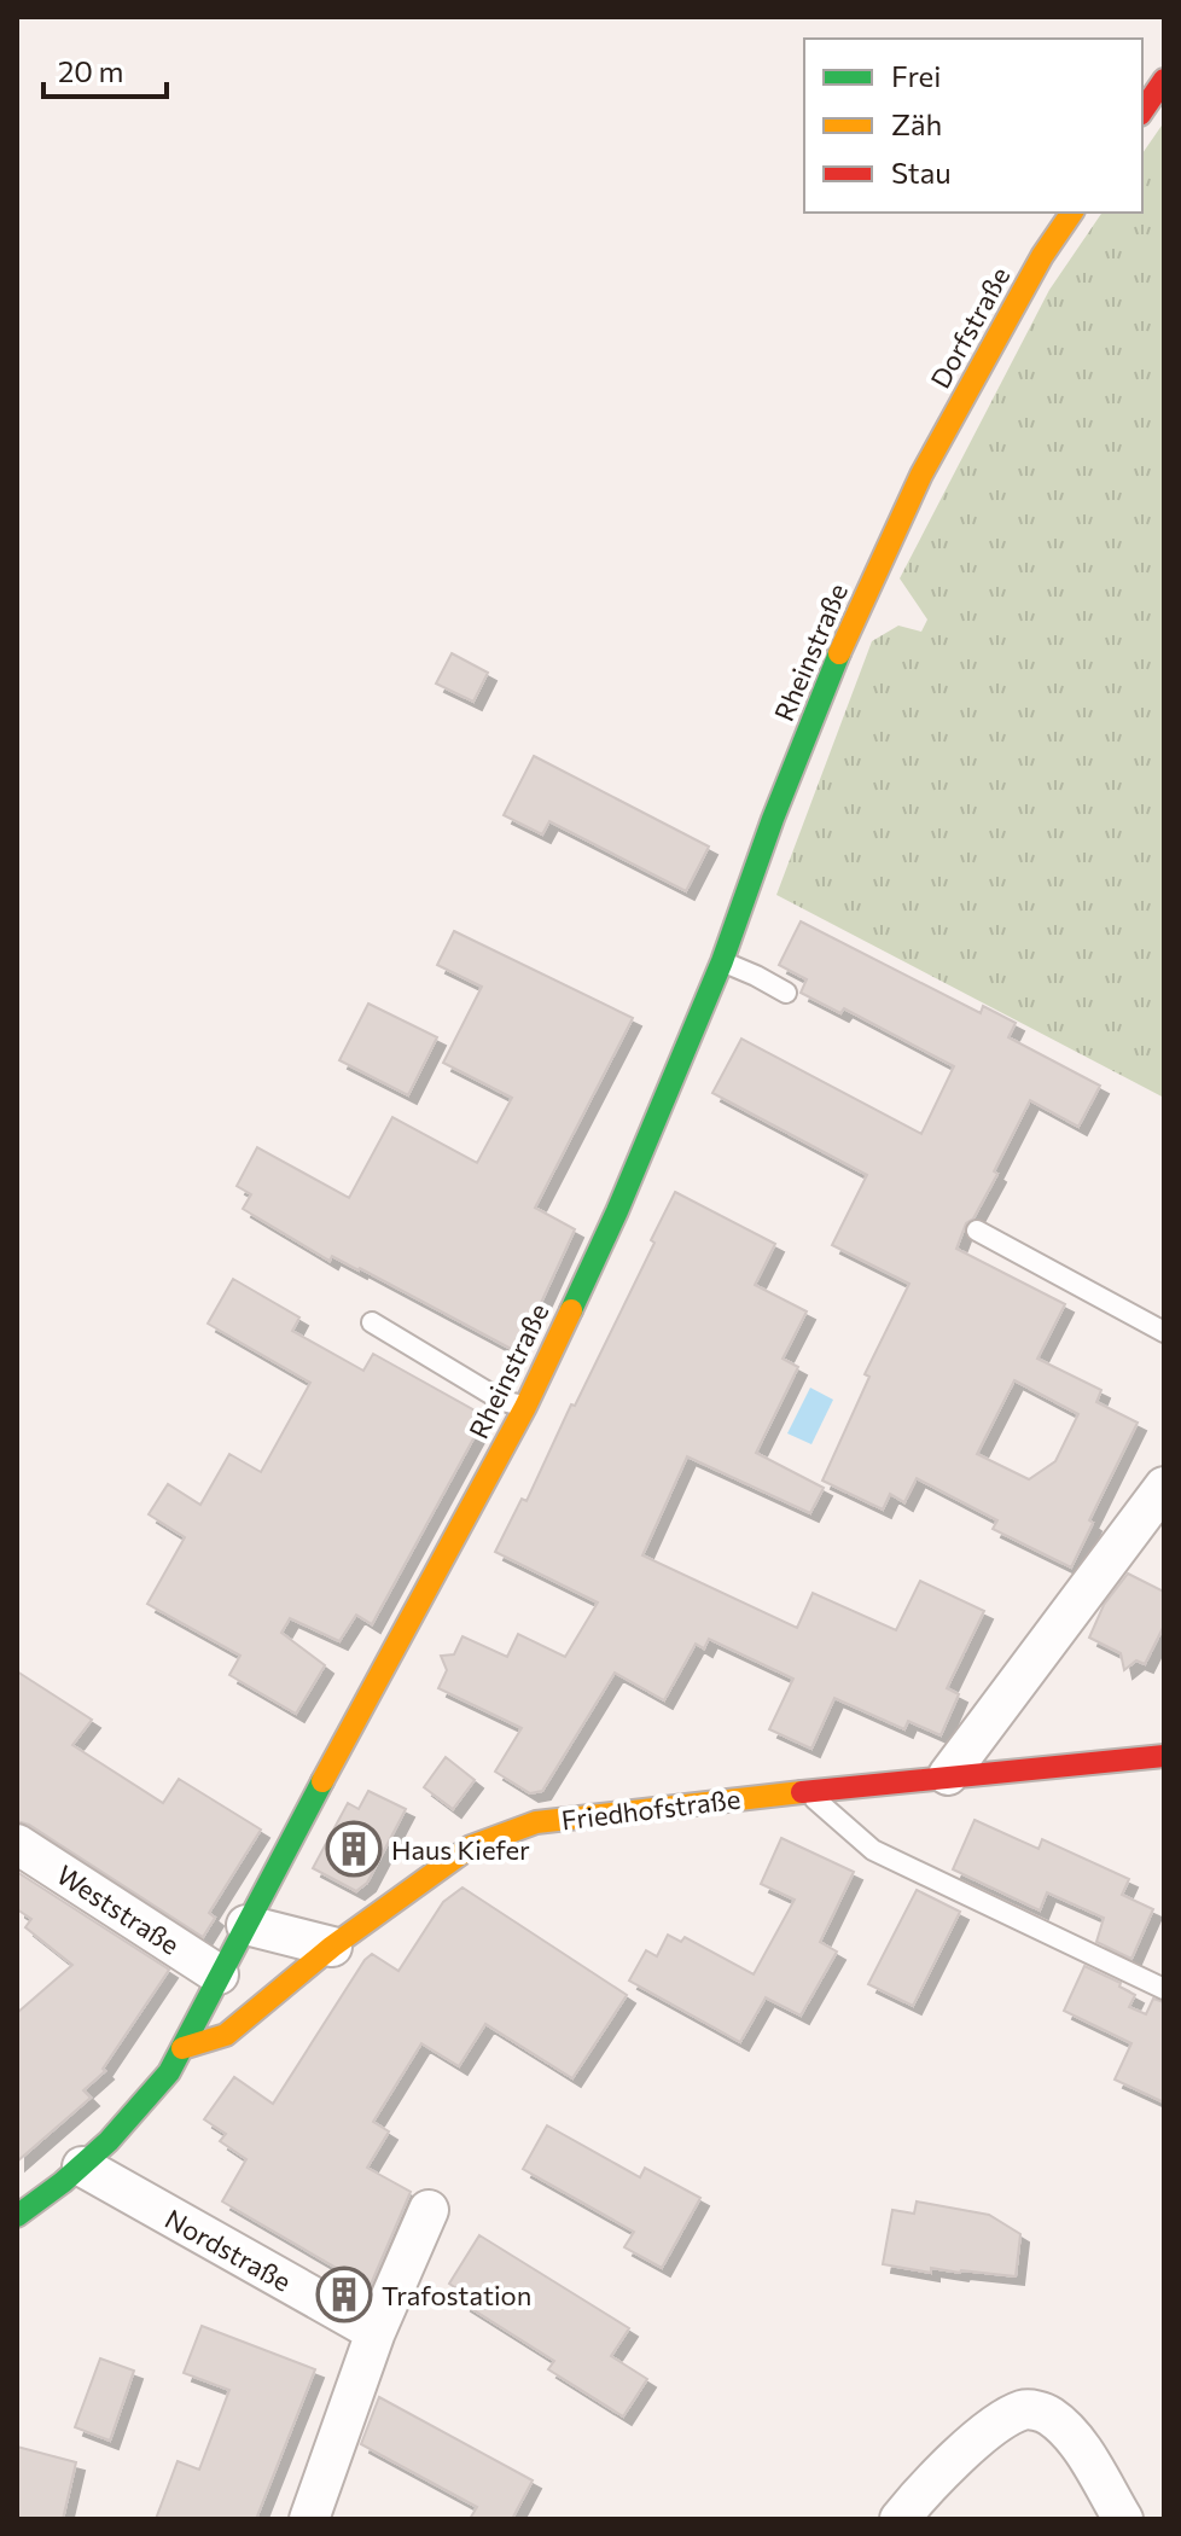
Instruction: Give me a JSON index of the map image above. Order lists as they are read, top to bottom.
{
  "streets": {
    "main road": ["Dorfstraße", "Rheinstraße", "Friedhofstraße"],
    "street": ["Weststraße", "Nordstraße"]
  },
  "crossings": [
    ["Dorfstraße", "Rheinstraße"],
    ["Rheinstraße", "Friedhofstraße"],
    ["Rheinstraße", "Weststraße"],
    ["Rheinstraße", "Nordstraße"]
  ],
  "places": {
    "building": ["Haus Kiefer", "Trafostation"]
  },
  "legend": ["Frei", "Zäh", "Stau"],
  "scale_bar": "20 m"
}
